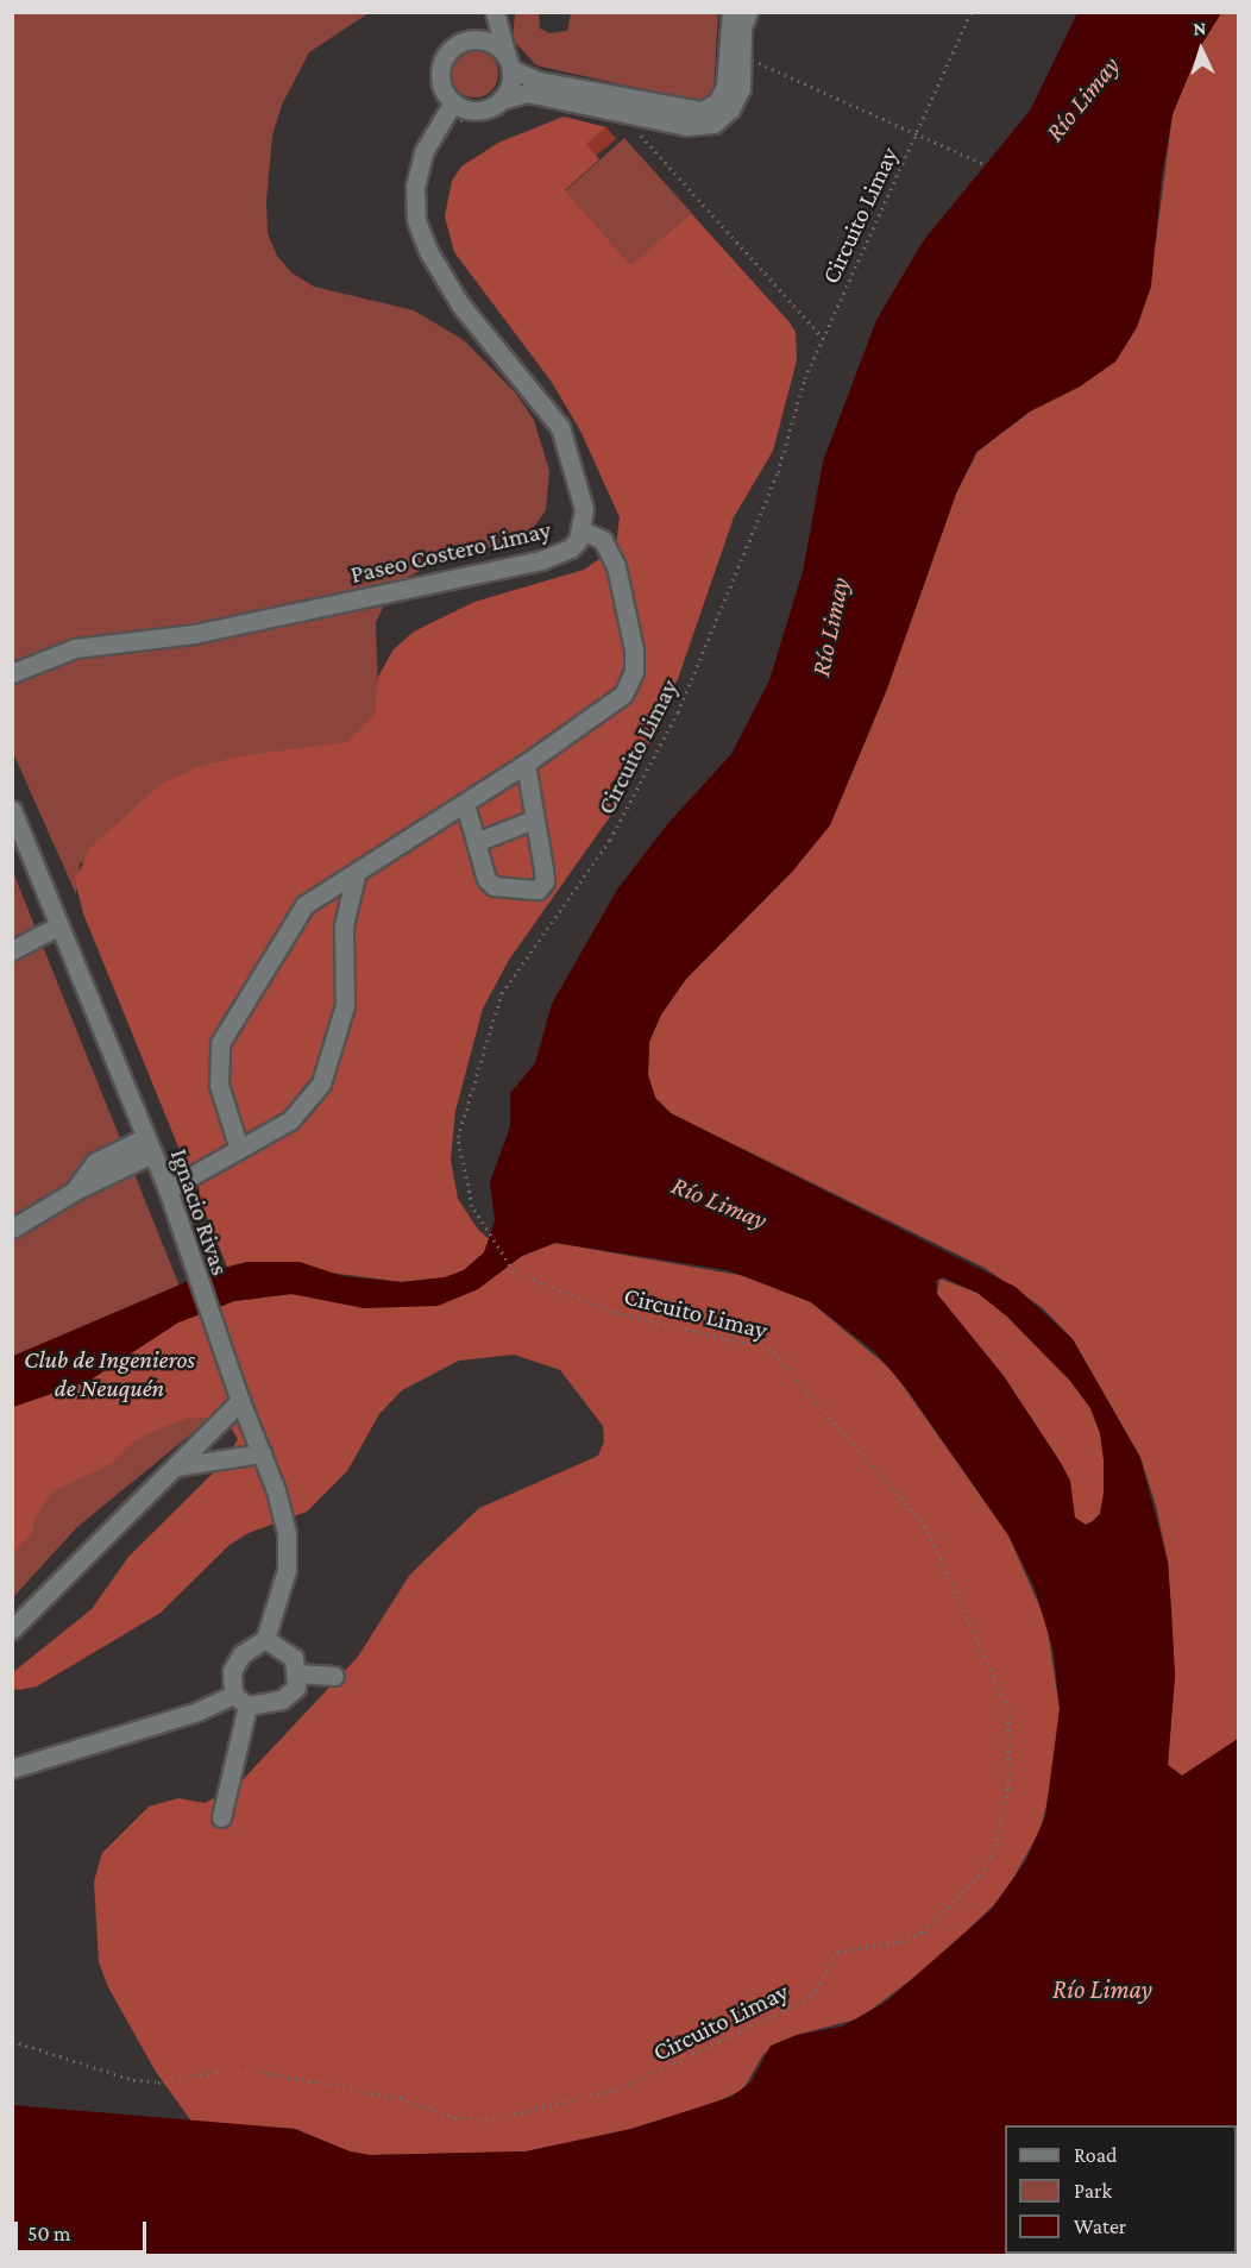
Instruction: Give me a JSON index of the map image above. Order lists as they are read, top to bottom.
{
  "streets": {
    "street": ["Paseo Costero Limay", "Ignacio Rivas"],
    "path": ["Circuito Limay"]
  },
  "water": ["Río Limay"],
  "parks": ["Club de Ingenieros de Neuquén"],
  "legend": ["Road", "Park", "Water"],
  "scale_bar": "50 m",
  "north": "top"
}
